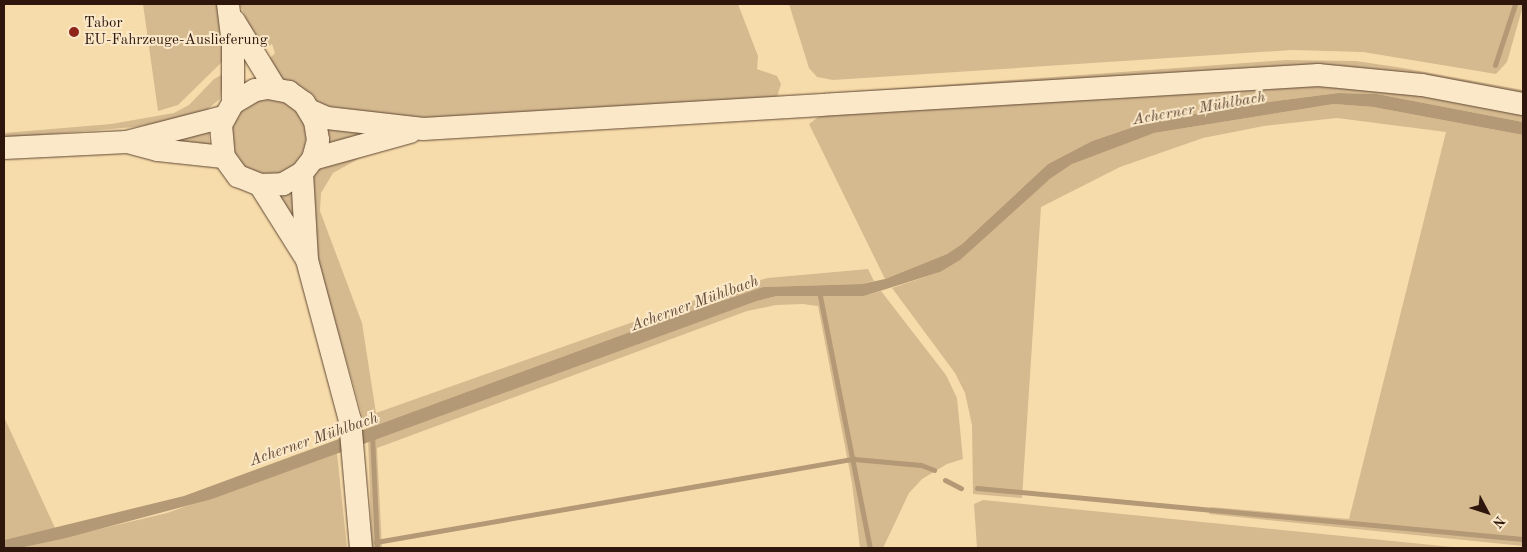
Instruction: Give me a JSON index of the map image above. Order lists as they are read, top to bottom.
{
  "water": ["Acherner Mühlbach"],
  "places": ["Tabor EU-Fahrzeuge-Auslieferung"],
  "north": "bottom right"
}
